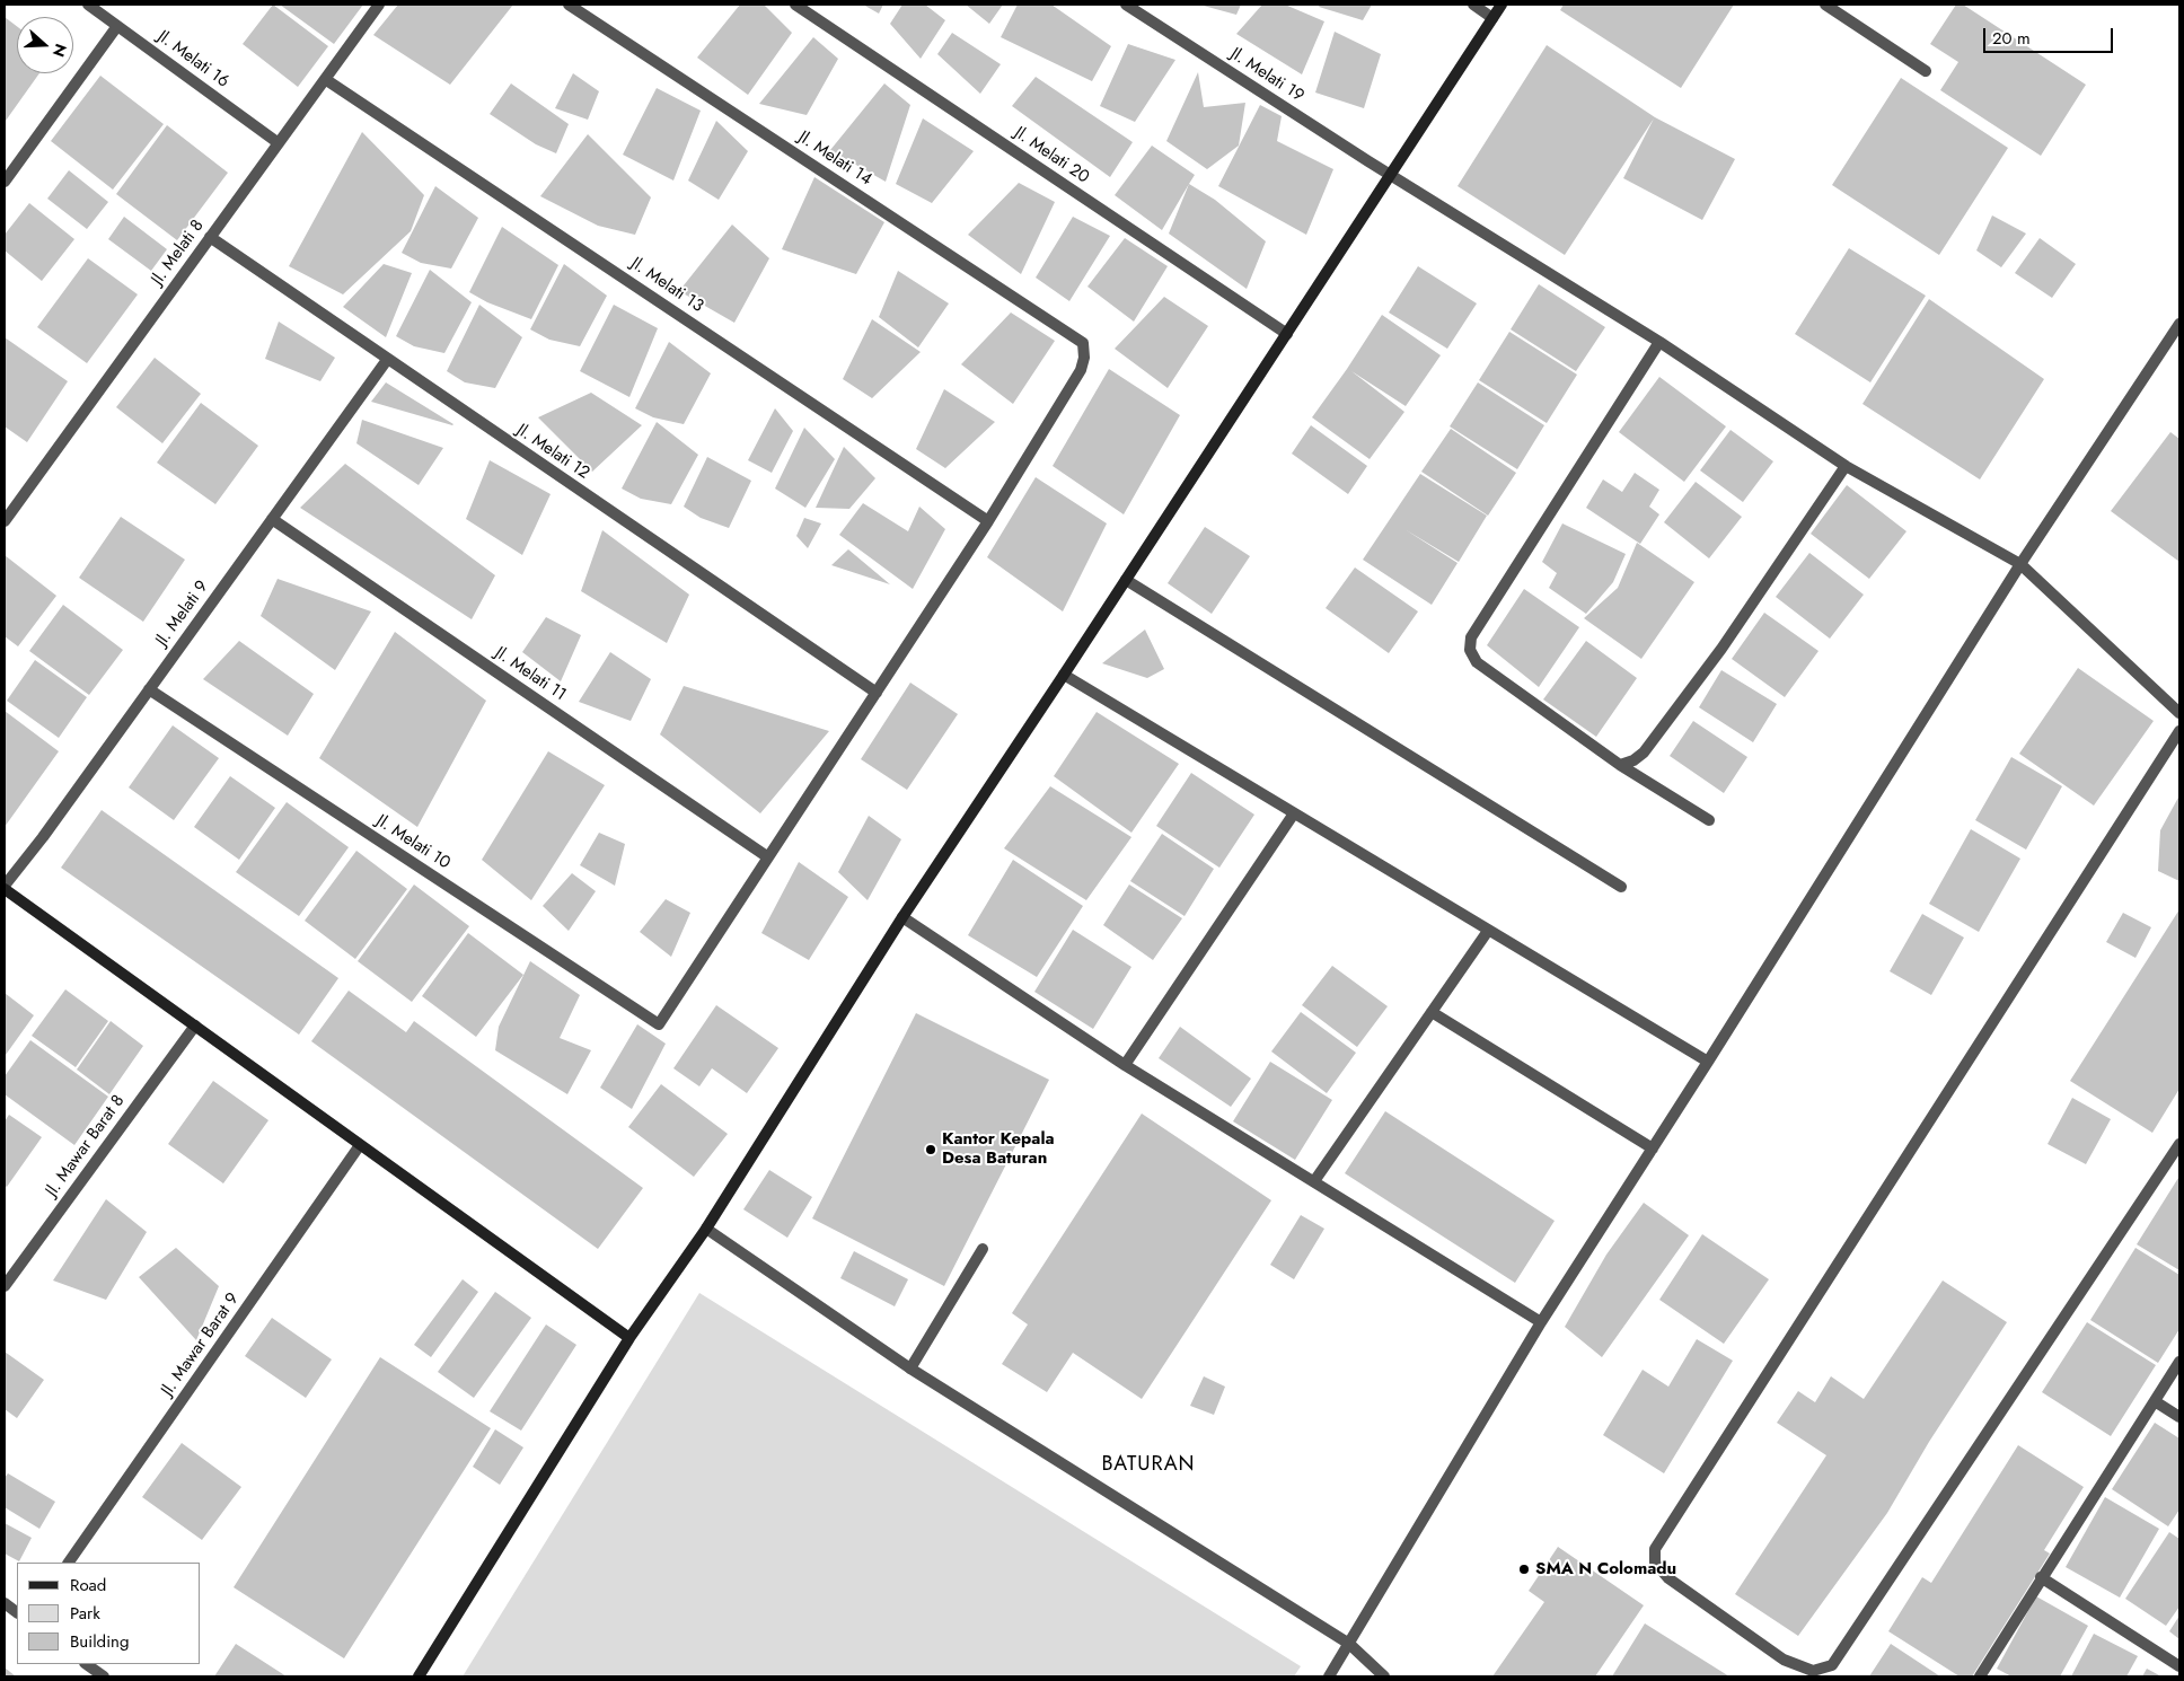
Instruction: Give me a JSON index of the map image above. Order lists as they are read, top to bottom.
{
  "streets": {
    "street": [
      "Jl. Melati 16",
      "Jl. Melati 19",
      "Jl. Melati 20",
      "Jl. Melati 14",
      "Jl. Melati 8",
      "Jl. Melati 13",
      "Jl. Melati 12",
      "Jl. Melati 9",
      "Jl. Melati 11",
      "Jl. Melati 10",
      "Jl. Mawar Barat 8",
      "Jl. Mawar Barat 9"
    ]
  },
  "crossings": [
    ["Jl. Melati 16", "Jl. Melati 8"],
    ["Jl. Melati 14", "Jl. Melati 13"],
    ["Jl. Melati 8", "Jl. Melati 13"],
    ["Jl. Melati 8", "Jl. Melati 12"],
    ["Jl. Melati 12", "Jl. Melati 9"],
    ["Jl. Melati 9", "Jl. Melati 11"],
    ["Jl. Melati 9", "Jl. Melati 10"],
    ["Jl. Melati 11", "Jl. Melati 10"]
  ],
  "districts": ["BATURAN"],
  "places": ["Kantor Kepala Desa Baturan", "SMA N Colomadu"],
  "legend": ["Road", "Park", "Building"],
  "scale_bar": "20 m",
  "north": "right"
}
